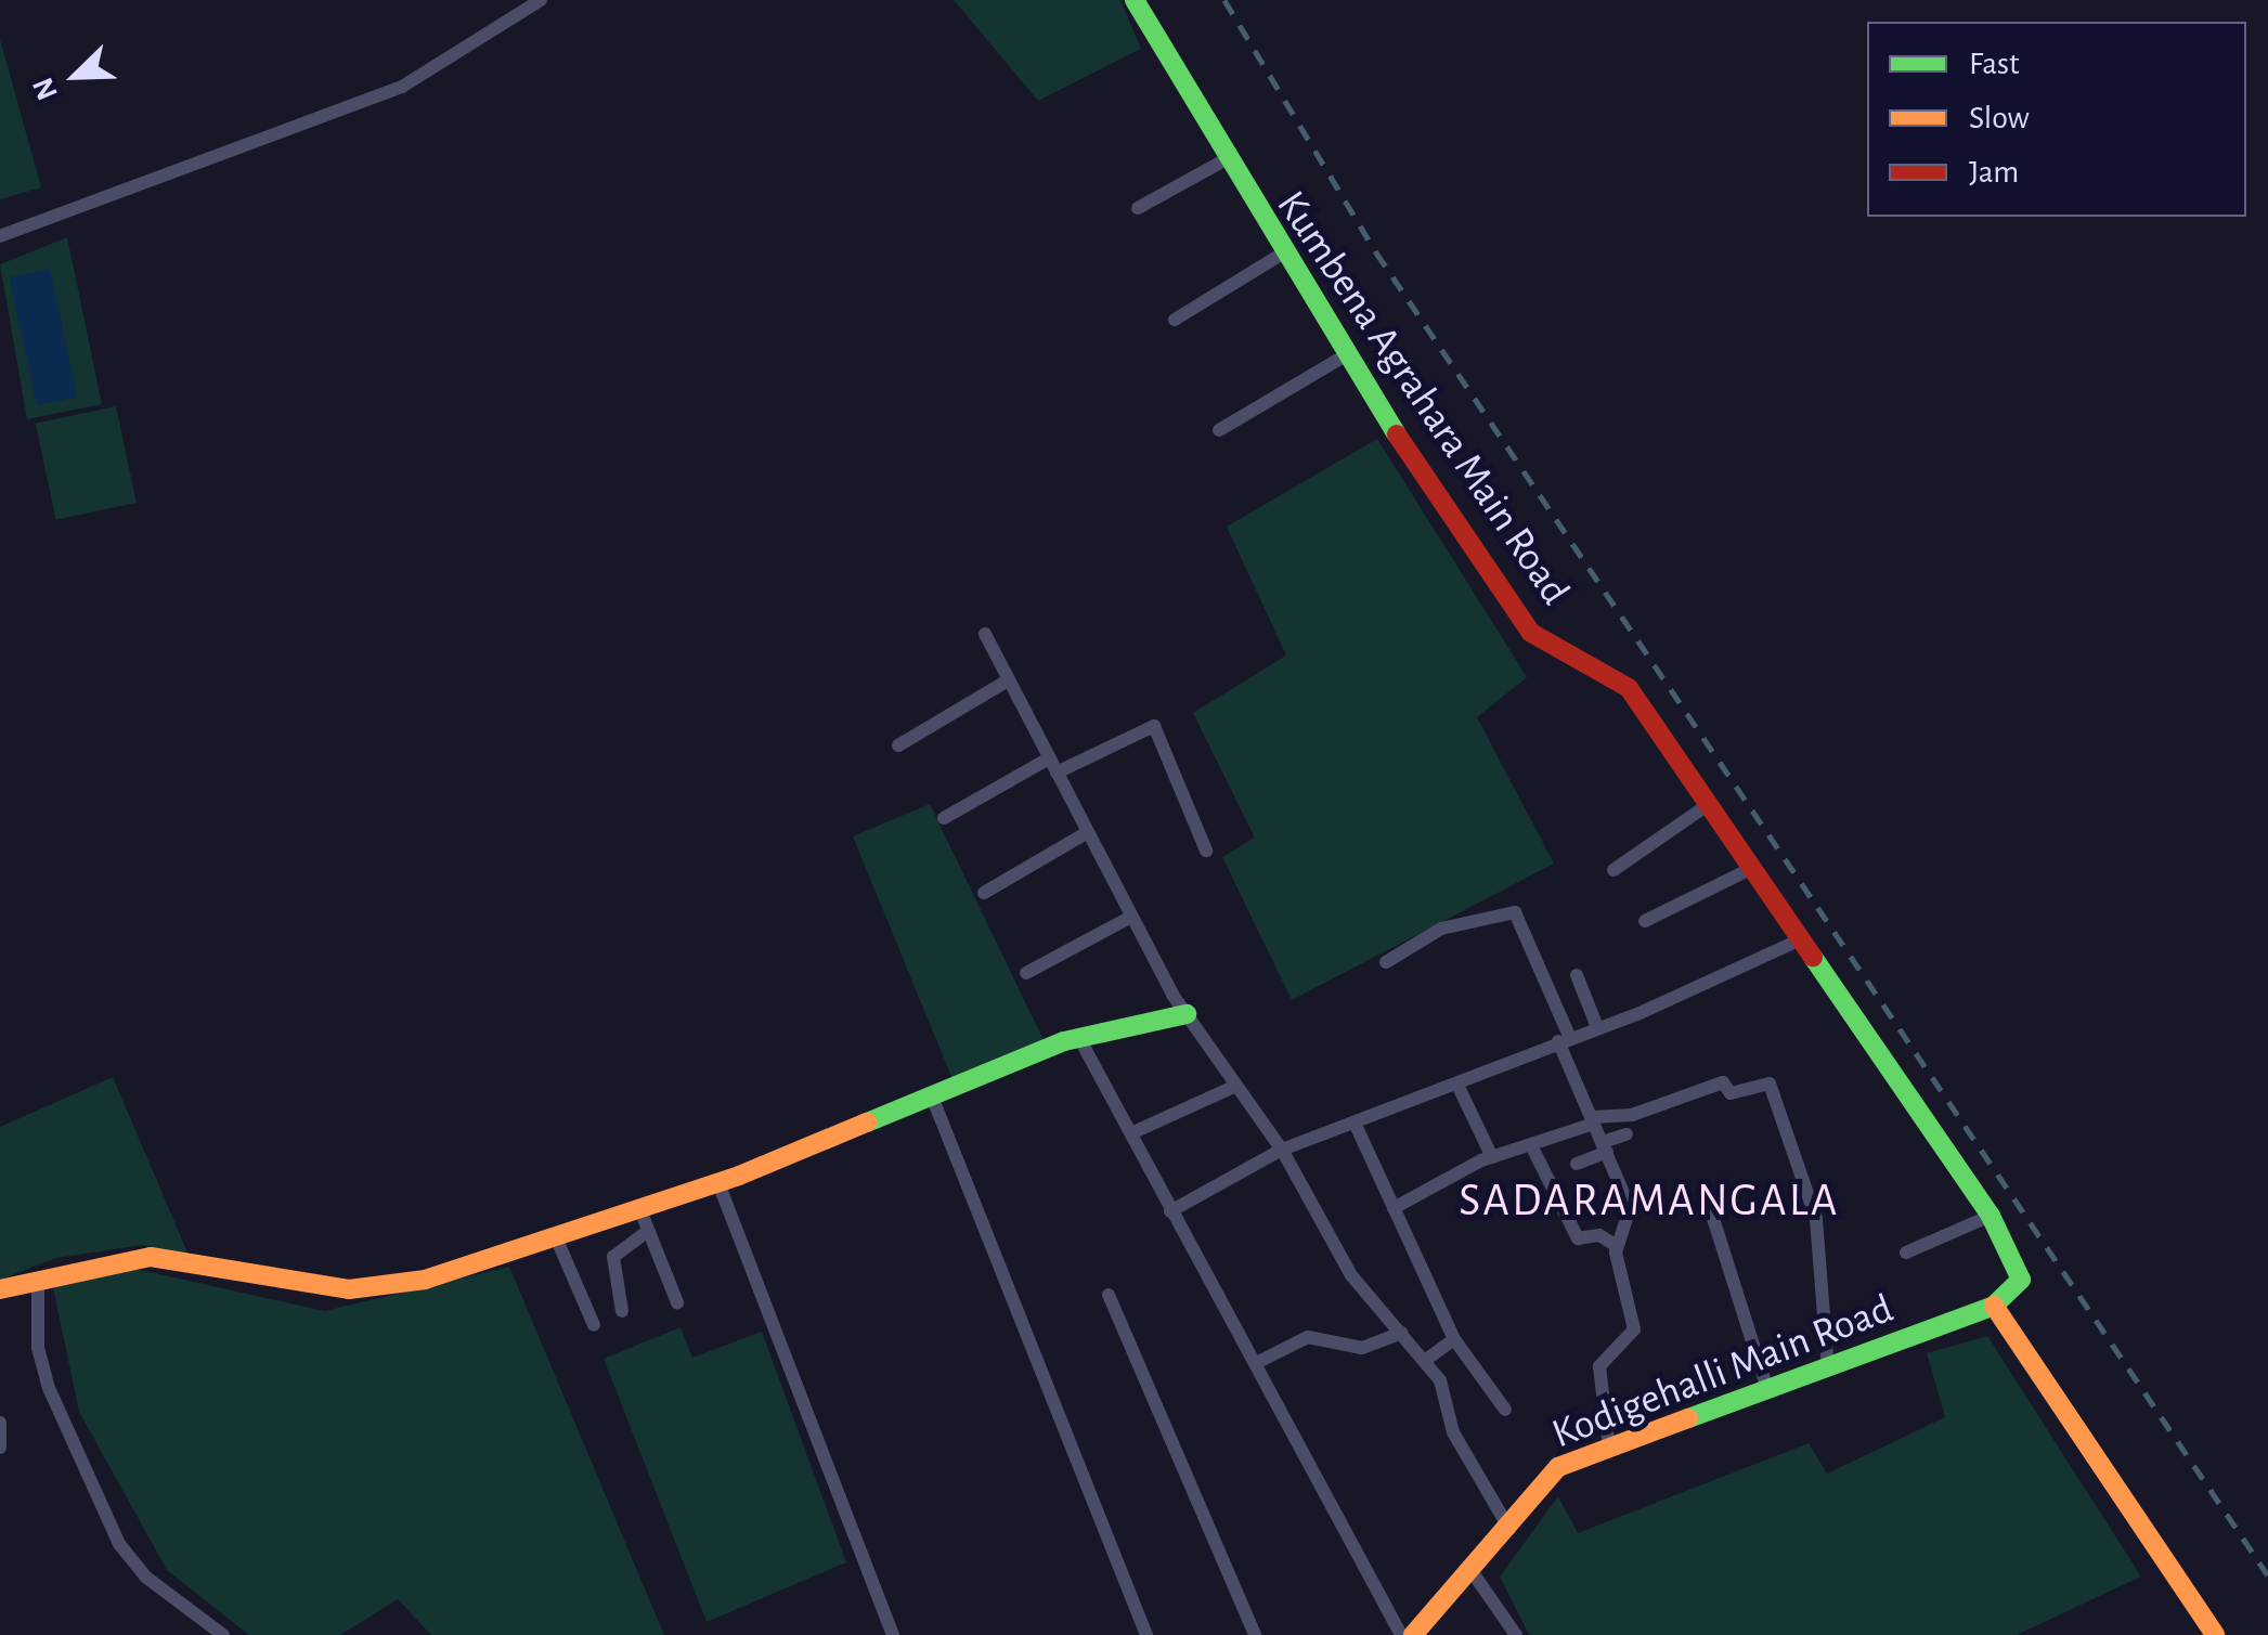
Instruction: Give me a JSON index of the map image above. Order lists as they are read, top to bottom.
{
  "streets": {
    "street": ["Kumbena Agrahara Main Road", "Kodigehalli Main Road"]
  },
  "crossings": [
    ["Kumbena Agrahara Main Road", "Kodigehalli Main Road"]
  ],
  "districts": ["SADARAMANGALA"],
  "legend": ["Fast", "Slow", "Jam"],
  "north": "bottom left"
}
